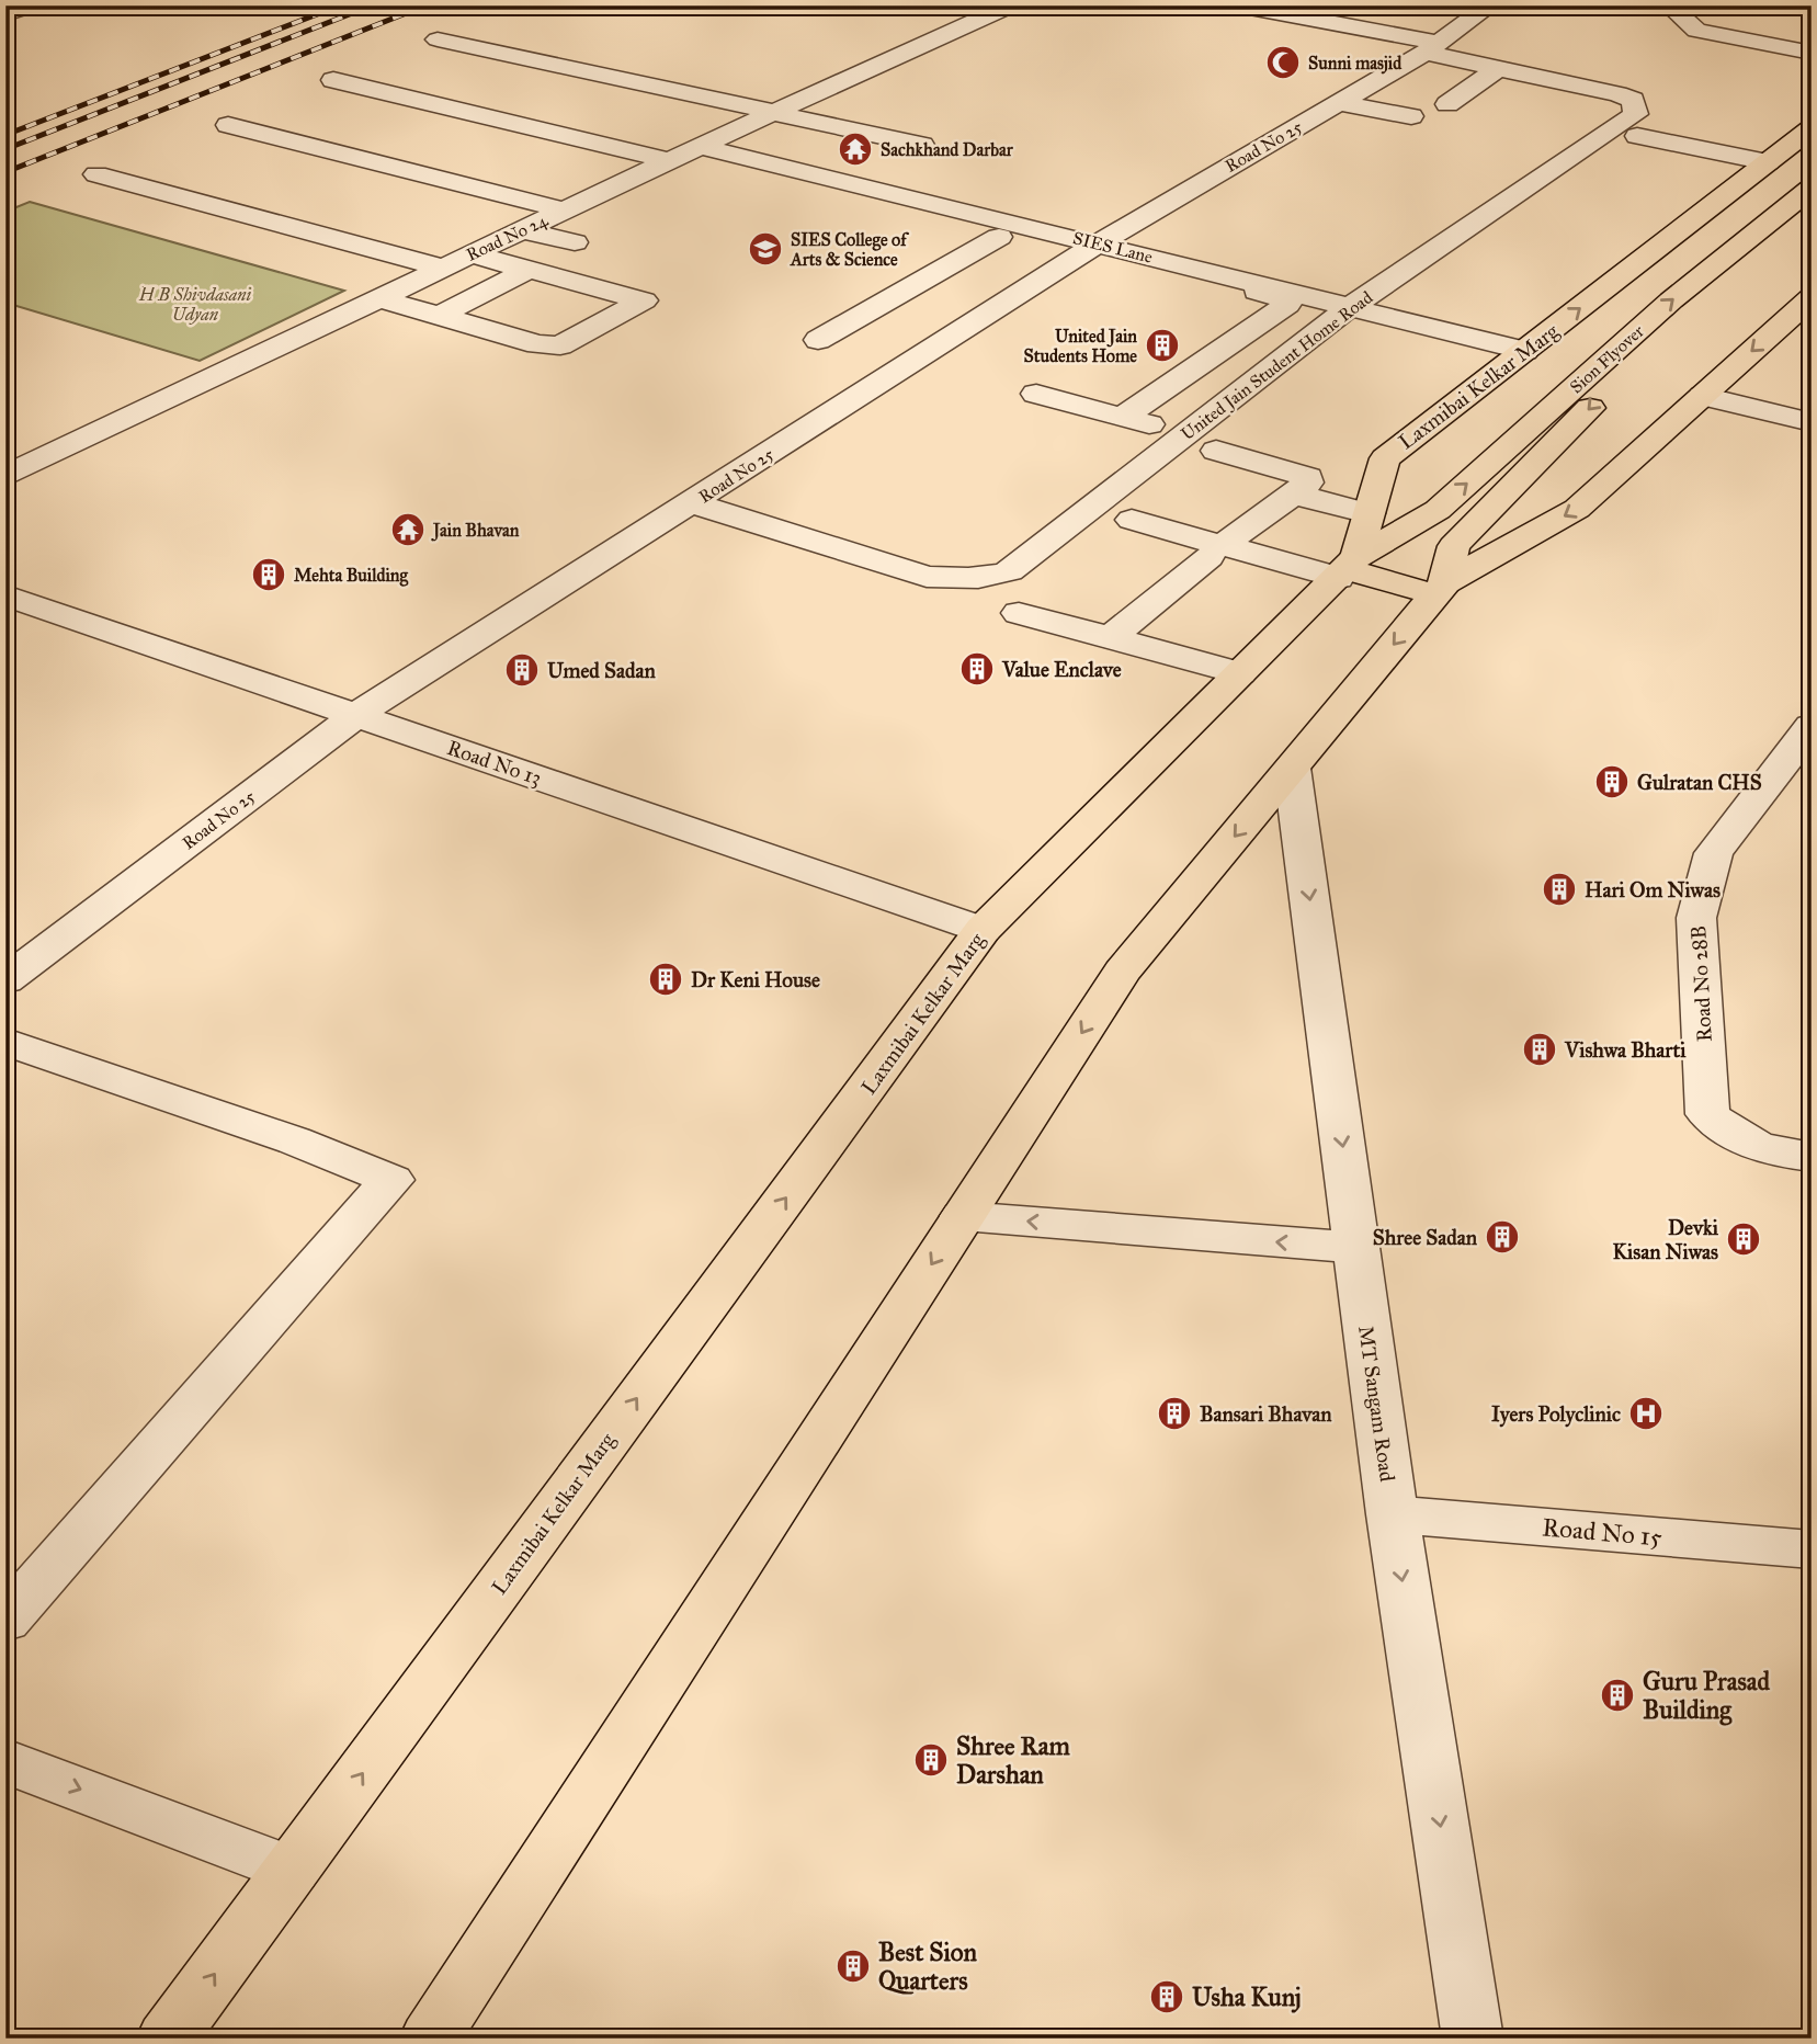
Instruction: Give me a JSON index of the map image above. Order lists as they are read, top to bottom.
{
  "streets": {
    "main road": ["Sion Flyover", "Laxmibai Kelkar Marg"],
    "street": [
      "Road No 25",
      "Road No 24",
      "SIES Lane",
      "United Jain Student Home Road",
      "Road No 13",
      "Road No 28B",
      "MT Sangam Road",
      "Road No 15"
    ]
  },
  "crossings": [
    ["Road No 25", "SIES Lane"],
    ["Road No 25", "United Jain Student Home Road"],
    ["Road No 25", "Road No 13"],
    ["Road No 24", "SIES Lane"],
    ["SIES Lane", "United Jain Student Home Road"],
    ["SIES Lane", "Laxmibai Kelkar Marg"],
    ["Sion Flyover", "Laxmibai Kelkar Marg"],
    ["Laxmibai Kelkar Marg", "Road No 13"],
    ["MT Sangam Road", "Road No 15"]
  ],
  "one_way": ["MT Sangam Road"],
  "parks": ["H B Shivdasani Udyan"],
  "places": {
    "mosque": ["Sunni masjid"],
    "temple": ["Sachkhand Darbar", "Jain Bhavan"],
    "school or university": ["SIES College of Arts & Science"],
    "building": [
      "United Jain Students Home",
      "Mehta Building",
      "Value Enclave",
      "Umed Sadan",
      "Gulratan CHS",
      "Hari Om Niwas",
      "Dr Keni House",
      "Vishwa Bharti",
      "Shree Sadan",
      "Devki Kisan Niwas",
      "Bansari Bhavan",
      "Guru Prasad Building",
      "Shree Ram Darshan",
      "Best Sion Quarters",
      "Usha Kunj"
    ],
    "hospital": ["Iyers Polyclinic"]
  }
}
